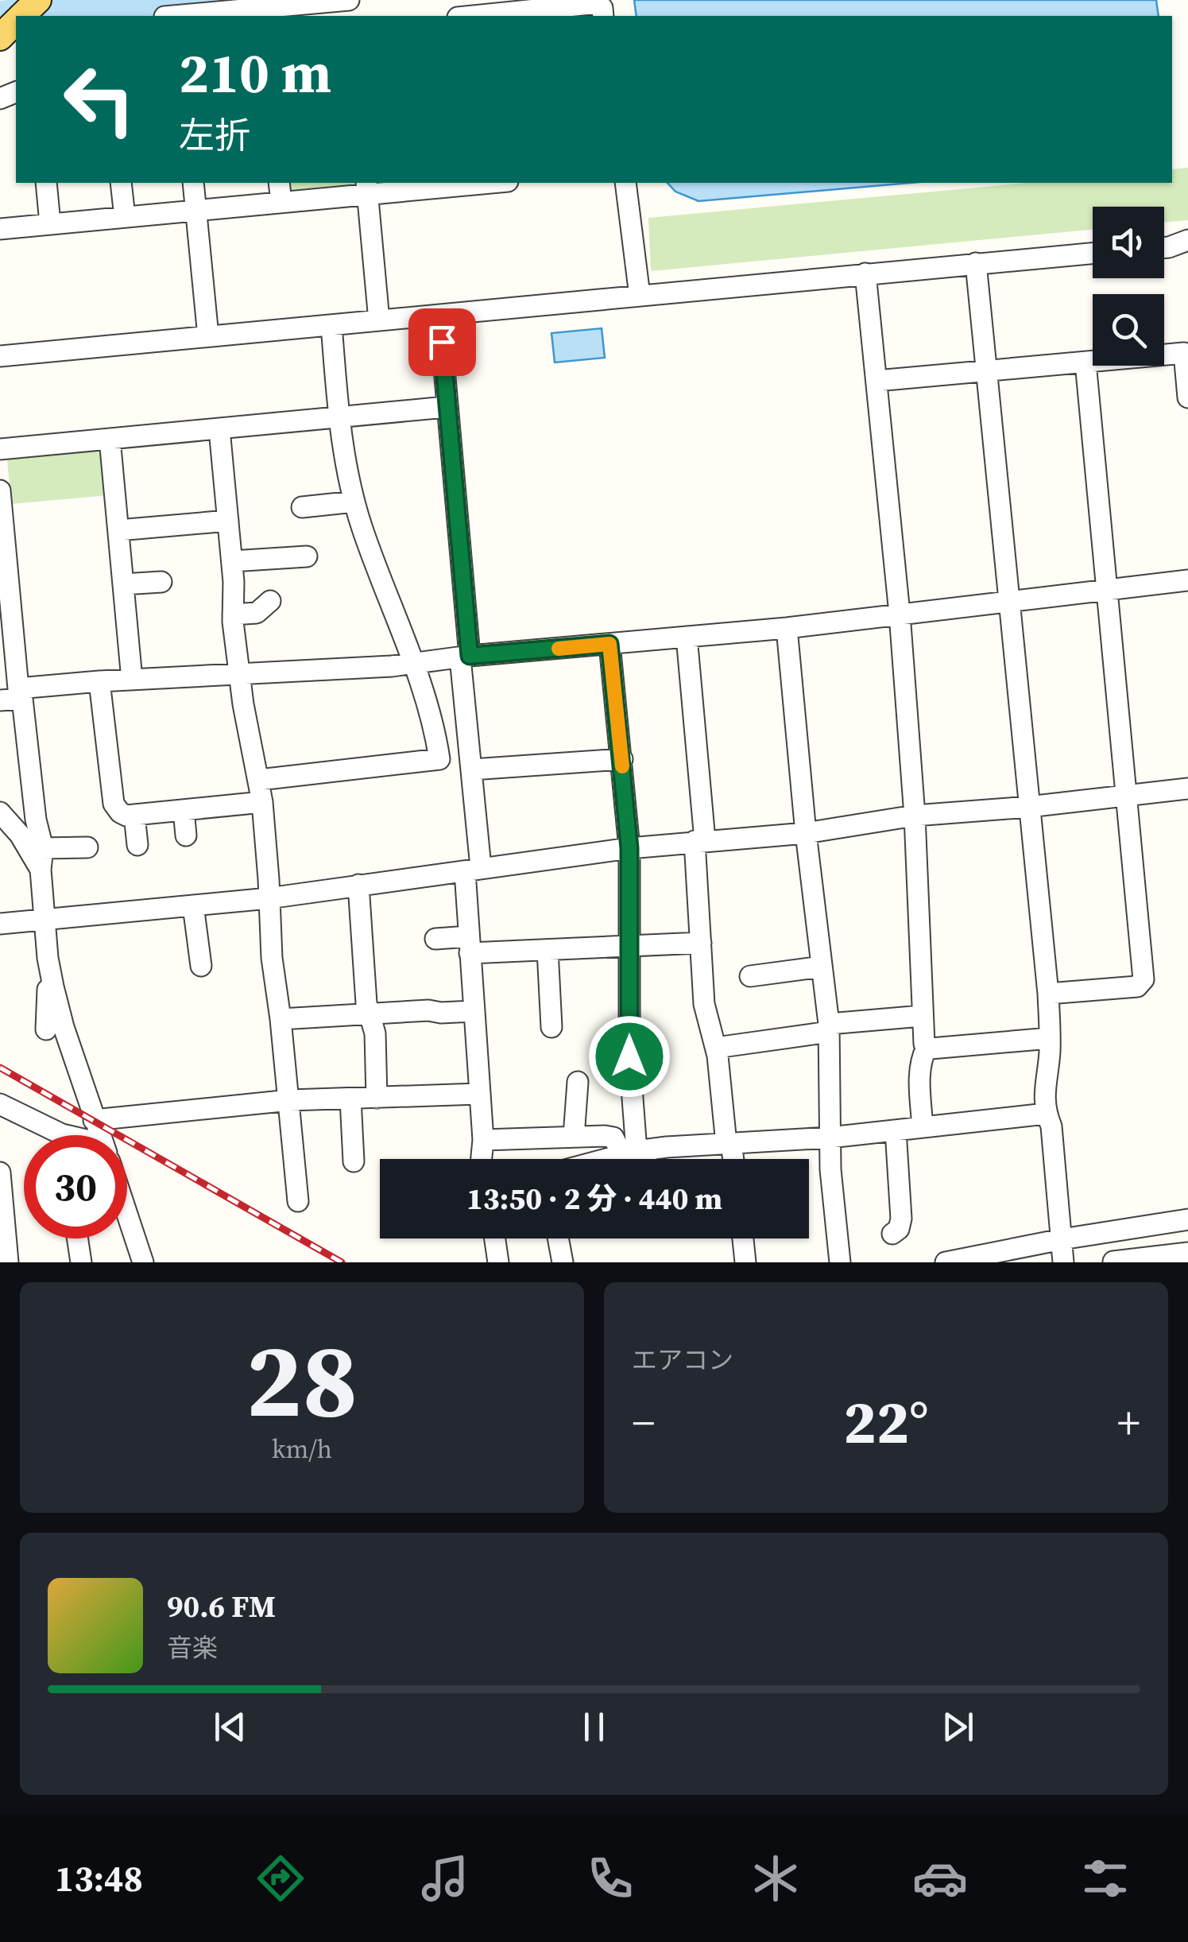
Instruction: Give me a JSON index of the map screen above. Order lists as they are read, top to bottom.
{
  "page": {
    "turn": ["210 m", "左折"],
    "limit": "30",
    "trip": "13:50 · 2 分 · 440 m",
    "tile": [
      ["28", "km/h"],
      "エアコン"
    ],
    "heat": ["−", "22°", "+"],
    "song": ["90.6 FM", "音楽"],
    "tabs": "13:48"
  }
}
